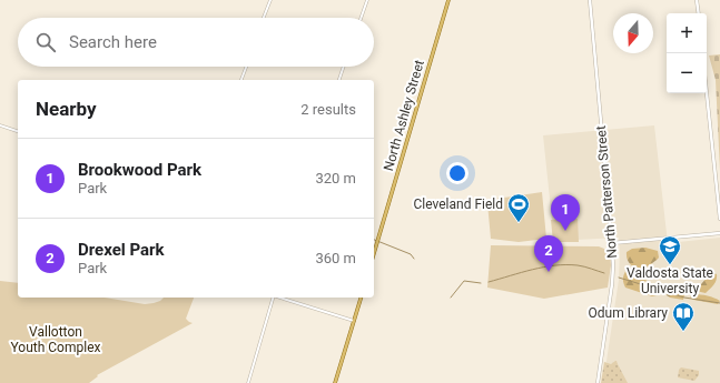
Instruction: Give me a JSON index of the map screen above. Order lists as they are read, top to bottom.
{
  "streets": {
    "main road": ["North Ashley Street", "North Patterson Street"]
  },
  "parks": ["Vallotton Youth Complex"],
  "places": {
    "sports": ["Cleveland Field"],
    "school or university": ["Valdosta State University"],
    "library": ["Odum Library"]
  },
  "north": "bottom",
  "page": {
    "map_buttons": ["+", "−"],
    "search": "Search here",
    "heading": ["Nearby", "2 results"],
    "list": [
      {
        "mark": "1",
        "name": "Brookwood Park",
        "note": "Park",
        "value": "320 m"
      },
      {
        "mark": "2",
        "name": "Drexel Park",
        "note": "Park",
        "value": "360 m"
      }
    ],
    "pins": ["1", "2"]
  }
}
